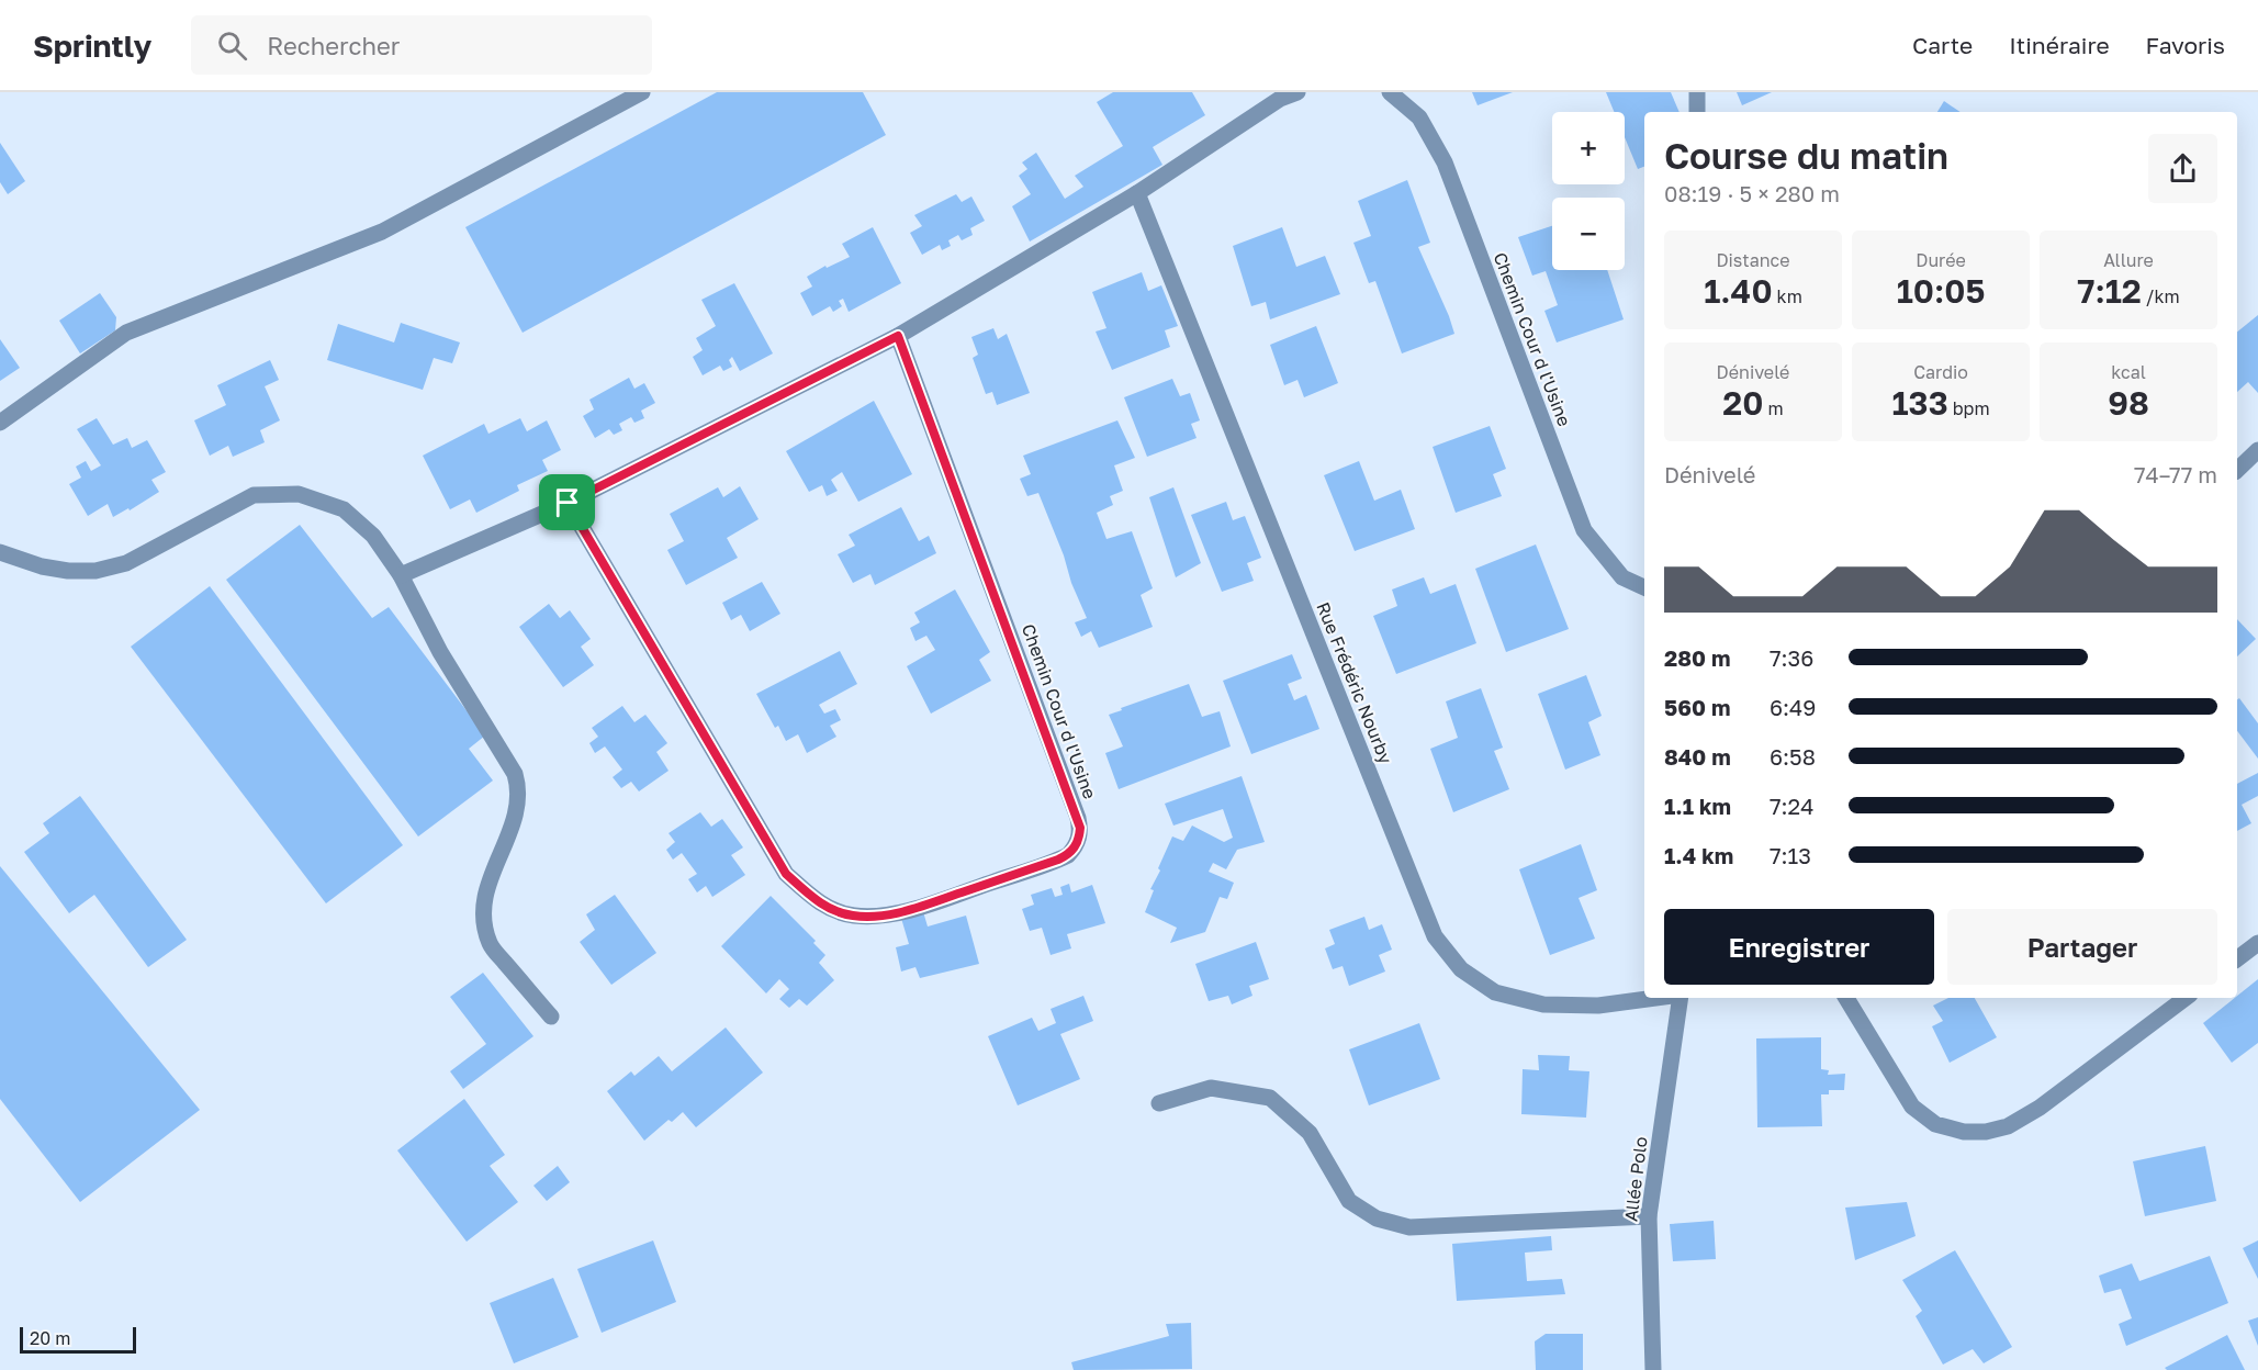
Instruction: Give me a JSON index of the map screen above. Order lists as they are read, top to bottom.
{
  "streets": {
    "street": ["Chemin Cour d l'Usine", "Rue Frédéric Nourby", "Allée Polo"]
  },
  "scale_bar": "20 m",
  "page": {
    "header": "Sprintly",
    "search": "Rechercher",
    "nav": ["Carte", "Itinéraire", "Favoris"],
    "map_buttons": ["+", "−"],
    "heading": ["Course du matin", "08:19 · 5 × 280 m"],
    "stats": [
      ["Distance", "1.40 km"],
      ["Durée", "10:05"],
      ["Allure", "7:12 /km"],
      ["Dénivelé", "20 m"],
      ["Cardio", "133 bpm"],
      ["kcal", "98"]
    ],
    "chart": ["Dénivelé", "74–77 m"],
    "list": [
      {
        "name": "280 m",
        "note": "7:36"
      },
      {
        "name": "560 m",
        "note": "6:49"
      },
      {
        "name": "840 m",
        "note": "6:58"
      },
      {
        "name": "1.1 km",
        "note": "7:24"
      },
      {
        "name": "1.4 km",
        "note": "7:13"
      }
    ],
    "buttons": ["Enregistrer", "Partager"],
    "scale": "20 m"
  }
}
